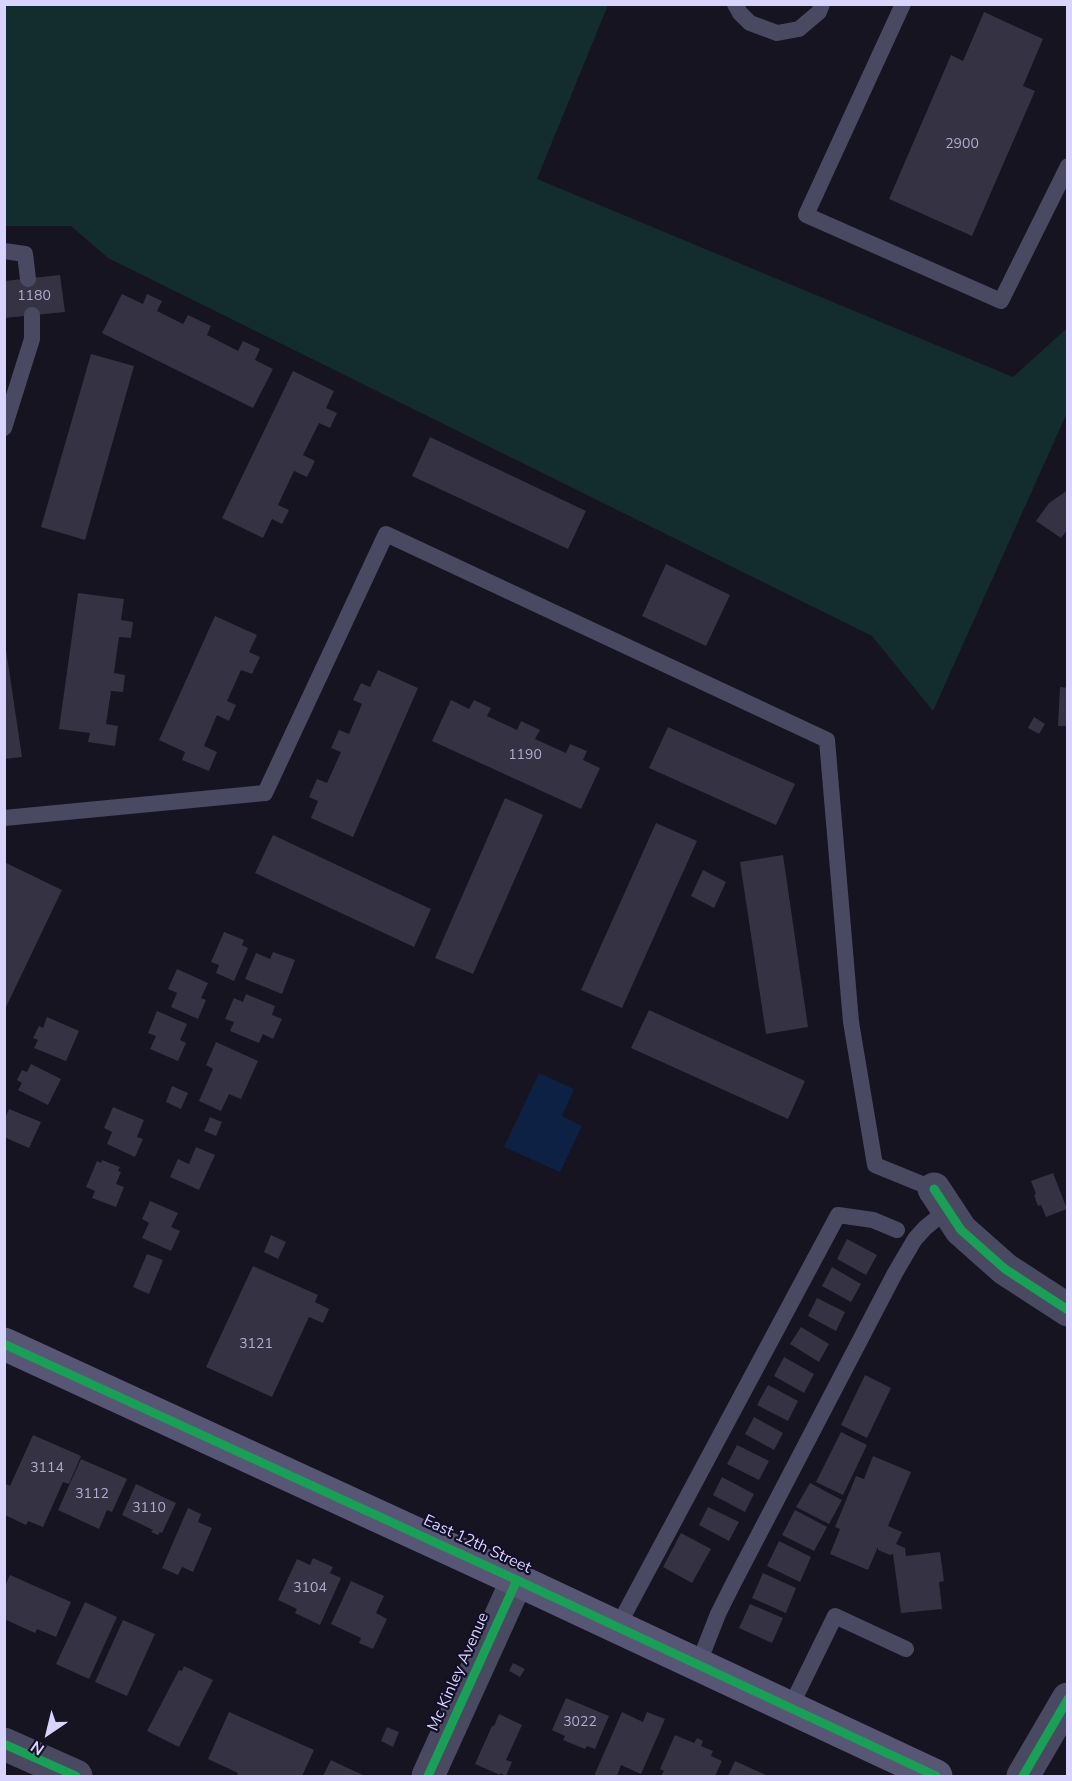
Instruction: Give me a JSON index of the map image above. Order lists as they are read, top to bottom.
{
  "streets": {
    "street": ["East 12th Street", "Mc Kinley Avenue"]
  },
  "crossings": [
    ["East 12th Street", "Mc Kinley Avenue"]
  ],
  "house_numbers": [
    "2900",
    "1180",
    "1190",
    "3121",
    "3114",
    "3112",
    "3110",
    "3104",
    "3022"
  ],
  "north": "bottom left"
}
